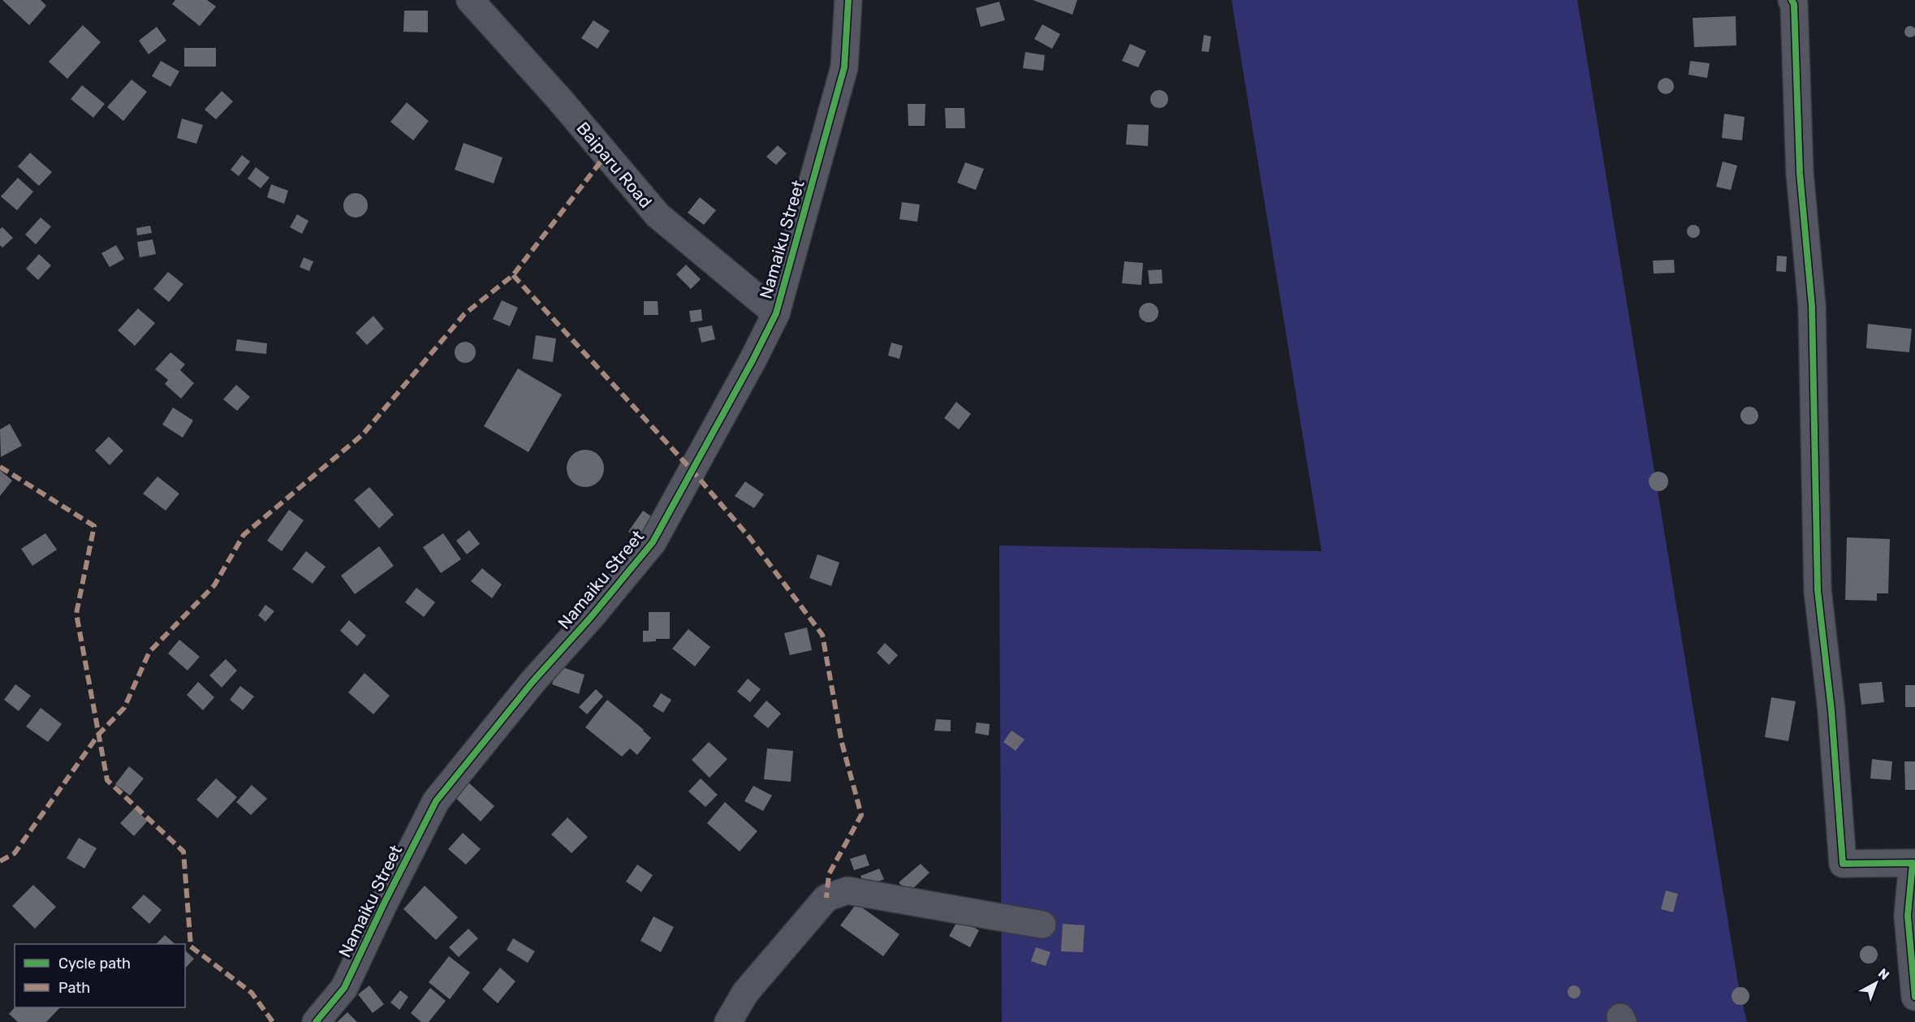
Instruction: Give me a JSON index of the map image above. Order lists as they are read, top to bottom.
{
  "streets": {
    "street": ["Baiparu Road", "Namaiku Street"]
  },
  "crossings": [
    ["Baiparu Road", "Namaiku Street"]
  ],
  "legend": ["Cycle path", "Path"],
  "north": "top right"
}
